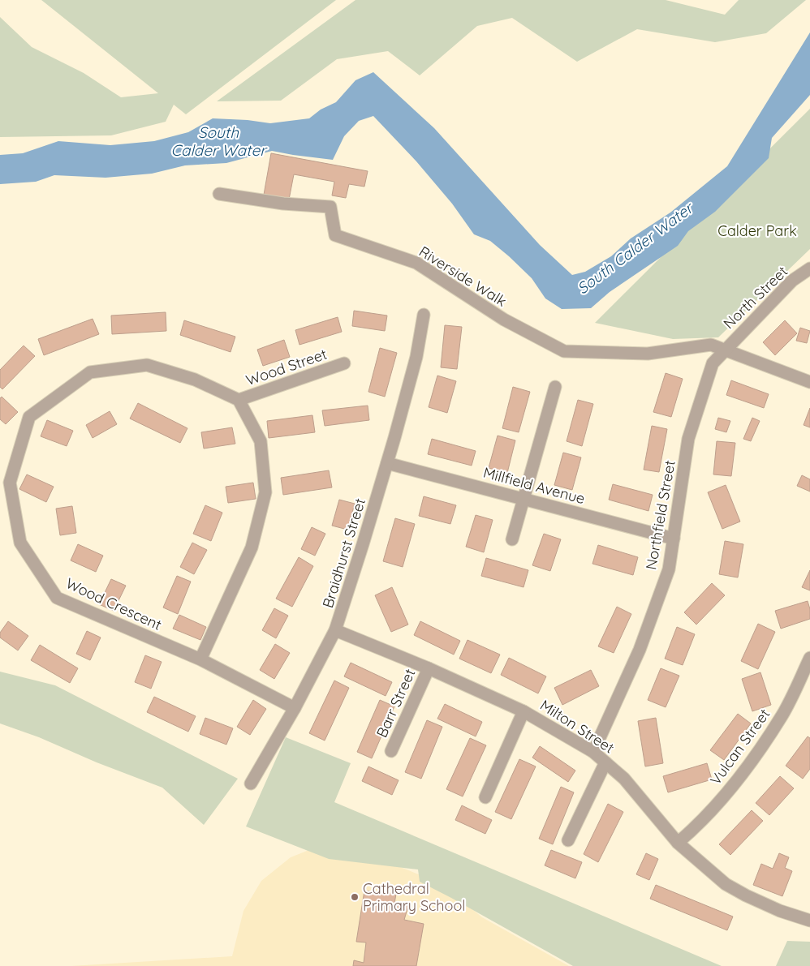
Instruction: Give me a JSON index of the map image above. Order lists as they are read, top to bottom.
{
  "streets": {
    "street": [
      "Riverside Walk",
      "North Street",
      "Wood Street",
      "Millfield Avenue",
      "Northfield Street",
      "Braidhurst Street",
      "Wood Crescent",
      "Barr Street",
      "Milton Street",
      "Vulcan Street"
    ]
  },
  "crossings": [
    ["Riverside Walk", "North Street"],
    ["Riverside Walk", "Northfield Street"],
    ["North Street", "Northfield Street"],
    ["Wood Street", "Wood Crescent"],
    ["Millfield Avenue", "Northfield Street"],
    ["Millfield Avenue", "Braidhurst Street"],
    ["Northfield Street", "Milton Street"],
    ["Braidhurst Street", "Wood Crescent"],
    ["Braidhurst Street", "Milton Street"],
    ["Barr Street", "Milton Street"],
    ["Milton Street", "Vulcan Street"]
  ],
  "water": ["South Calder Water"],
  "parks": ["Calder Park"],
  "places": ["Cathedral Primary School"]
}
